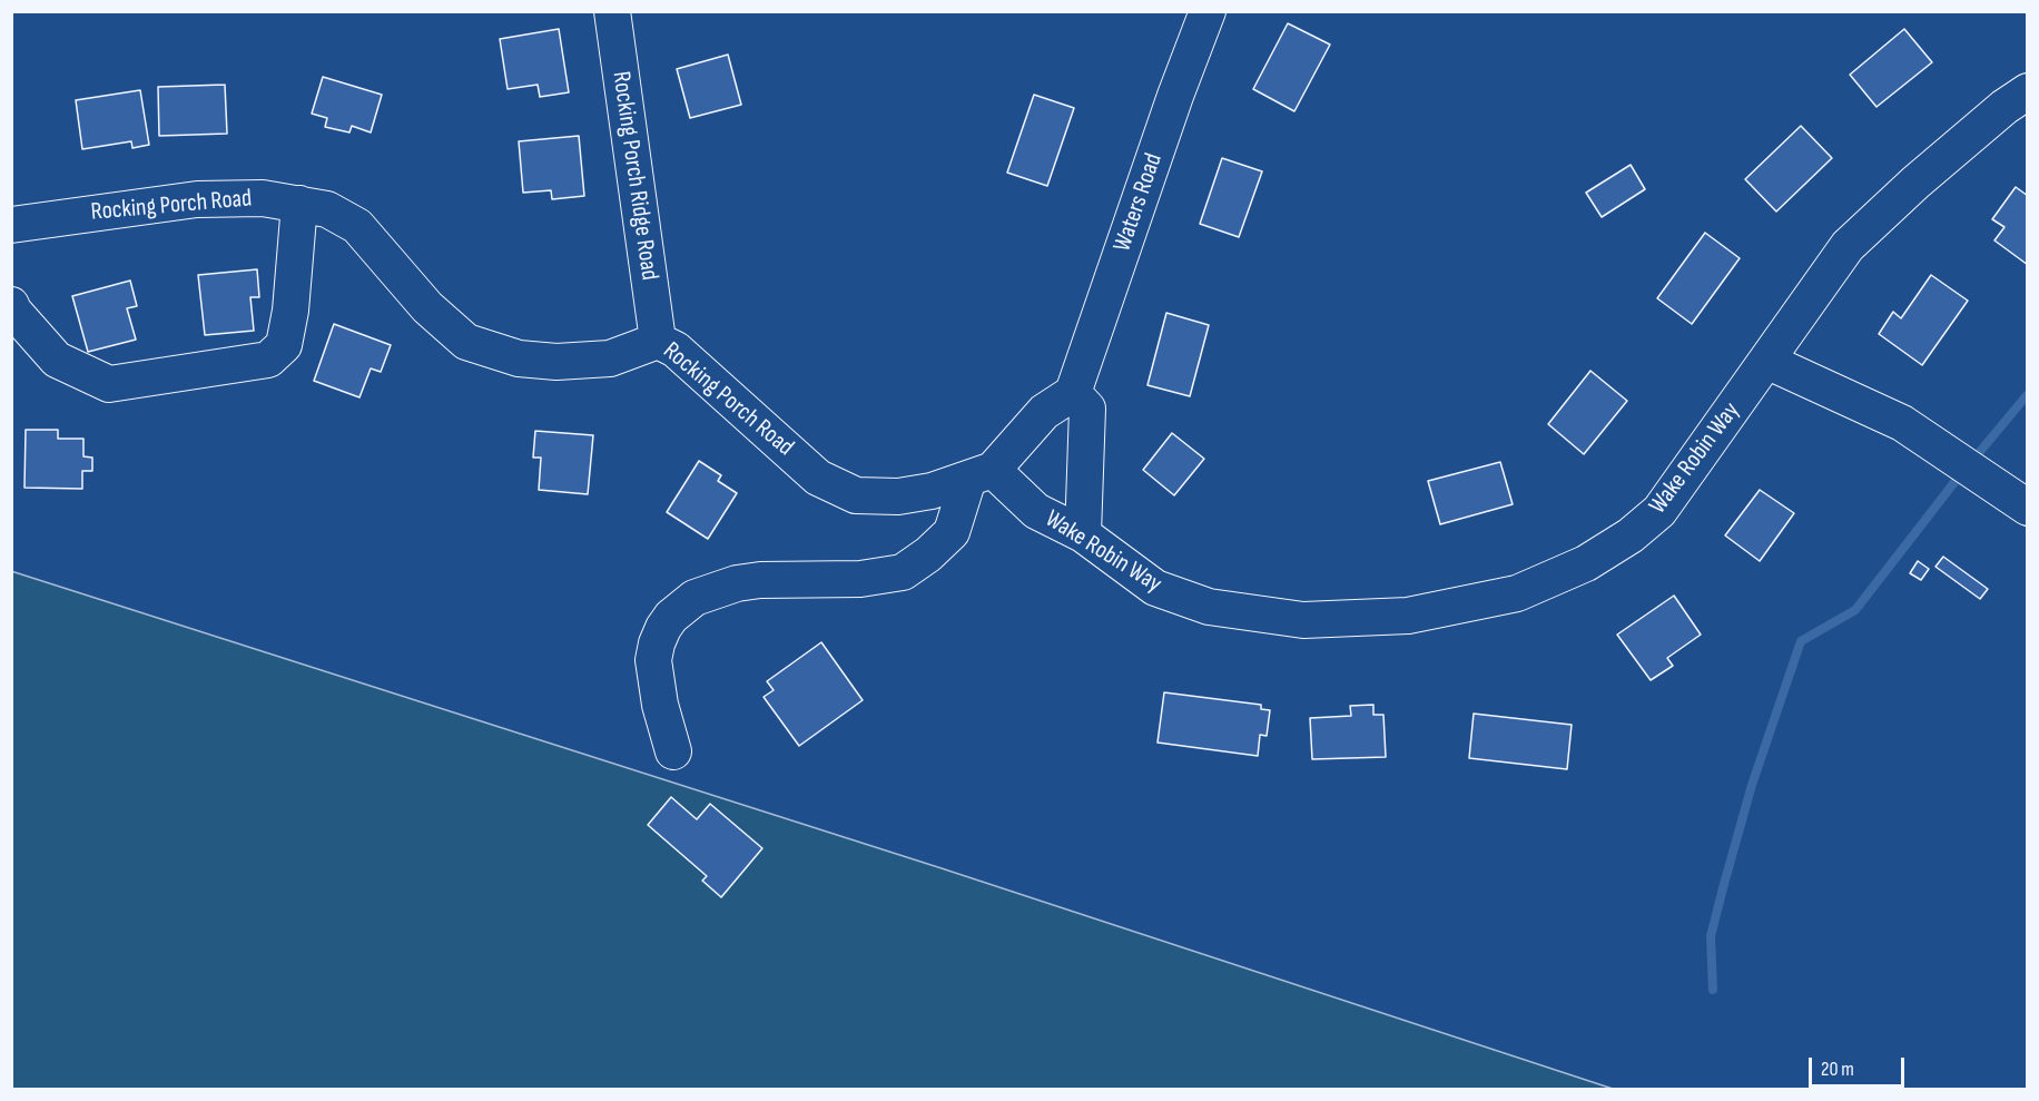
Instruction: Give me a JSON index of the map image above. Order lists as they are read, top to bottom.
{
  "streets": {
    "street": [
      "Rocking Porch Ridge Road",
      "Waters Road",
      "Rocking Porch Road",
      "Wake Robin Way"
    ]
  },
  "crossings": [
    ["Rocking Porch Ridge Road", "Rocking Porch Road"],
    ["Rocking Porch Road", "Wake Robin Way"]
  ],
  "scale_bar": "20 m"
}
